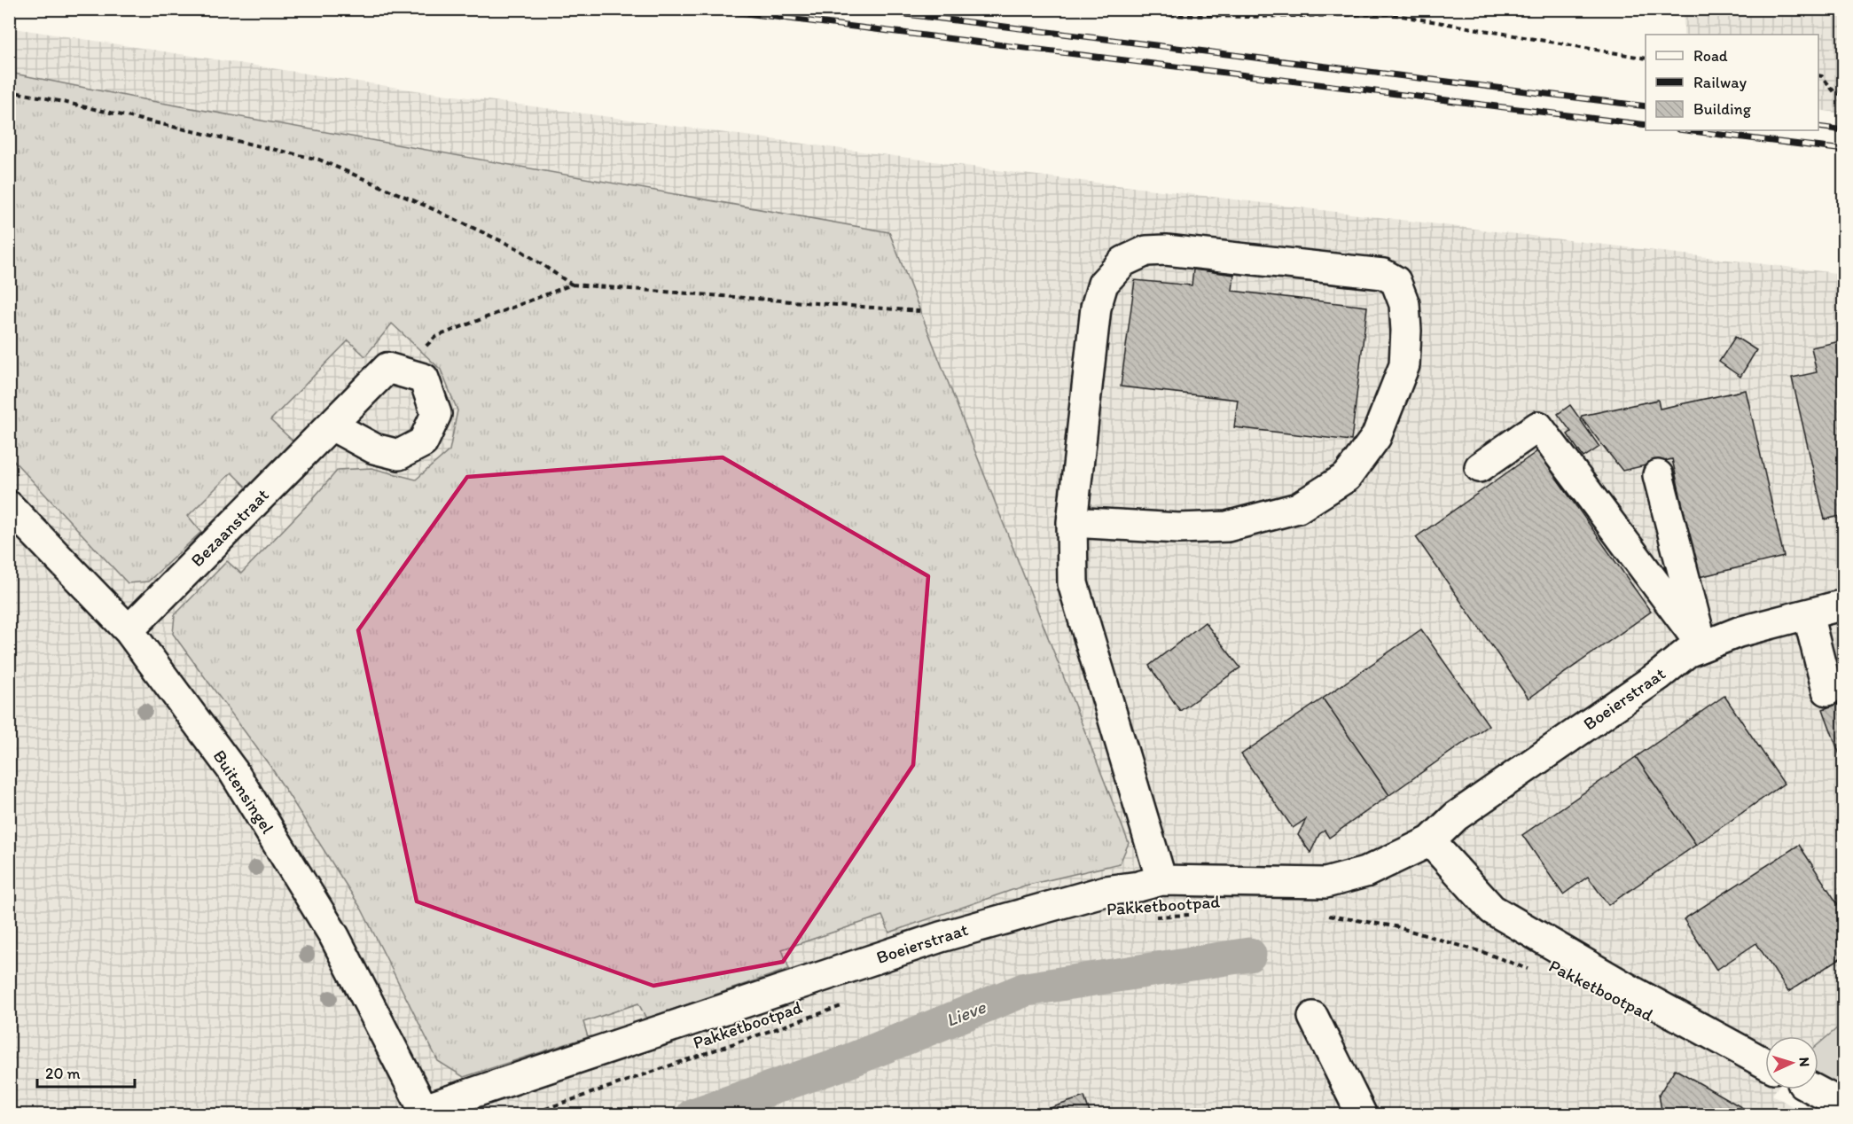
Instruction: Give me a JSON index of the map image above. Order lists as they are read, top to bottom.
{
  "streets": {
    "street": ["Bezaanstraat", "Boeierstraat", "Buitensingel"],
    "path": ["Pakketbootpad"]
  },
  "crossings": [
    ["Bezaanstraat", "Buitensingel"],
    ["Boeierstraat", "Buitensingel"]
  ],
  "water": ["Lieve"],
  "legend": ["Road", "Railway", "Building"],
  "scale_bar": "20 m",
  "north": "right"
}
